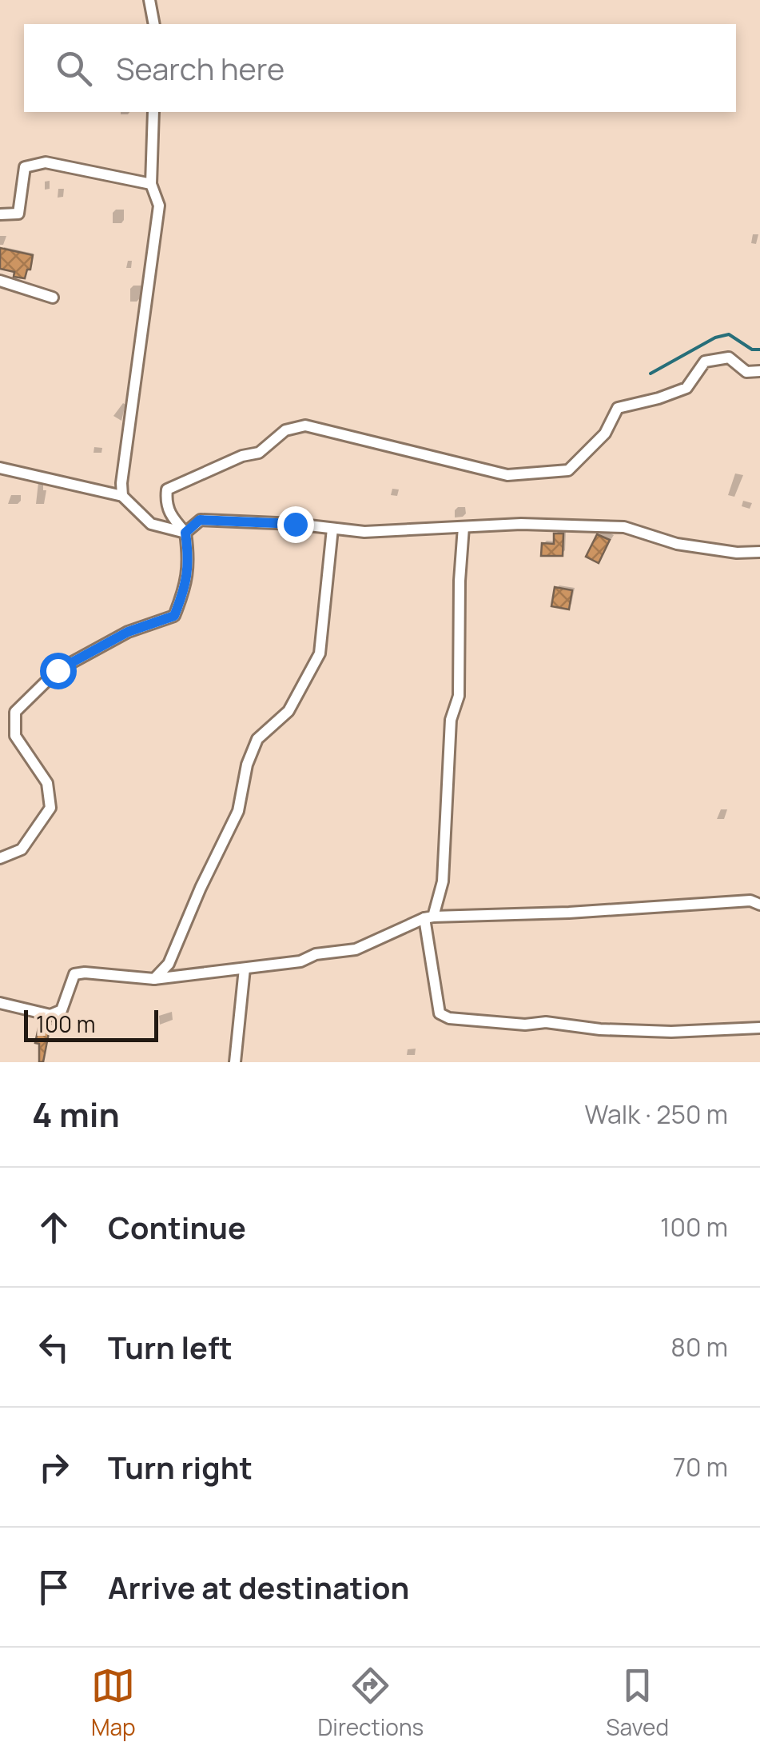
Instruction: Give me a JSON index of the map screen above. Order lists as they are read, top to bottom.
{
  "scale_bar": "100 m",
  "page": {
    "search": "Search here",
    "scale": "100 m",
    "heading": ["4 min", "Walk · 250 m"],
    "list": [
      ["Continue", "100 m"],
      ["Turn left", "80 m"],
      ["Turn right", "70 m"],
      "Arrive at destination"
    ],
    "nav": ["Map", "Directions", "Saved"]
  }
}
